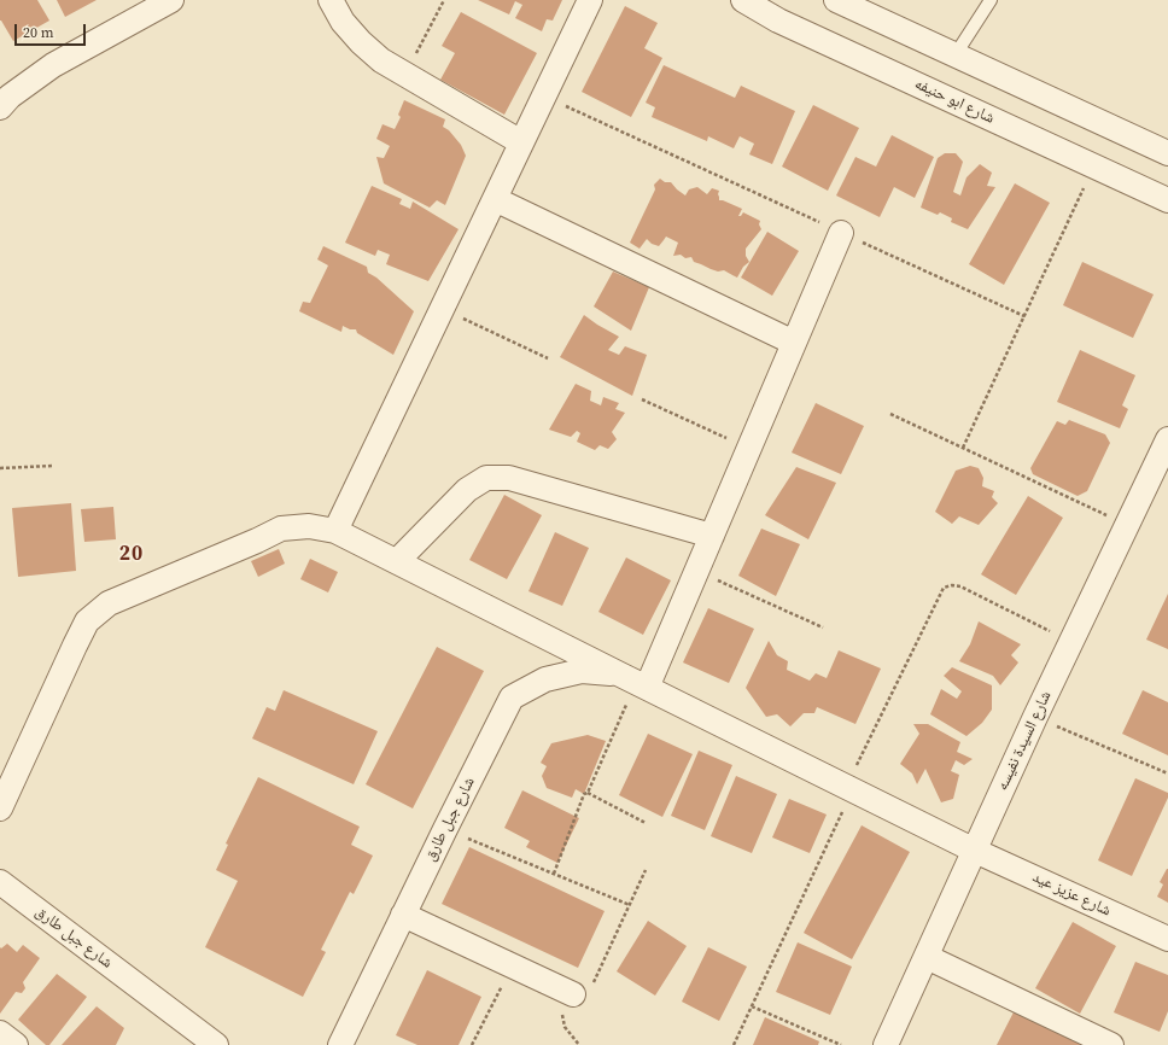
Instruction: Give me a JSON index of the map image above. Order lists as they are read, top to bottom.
{
  "streets": {
    "street": [
      "شارع ابو حنيفه",
      "شارع السيدة نفيسه",
      "شارع جبل طارق",
      "شارع عزيز عيد"
    ]
  },
  "crossings": [
    ["شارع السيدة نفيسه", "شارع عزيز عيد"],
    ["شارع جبل طارق", "شارع عزيز عيد"]
  ],
  "districts": ["20"],
  "scale_bar": "20 m"
}
